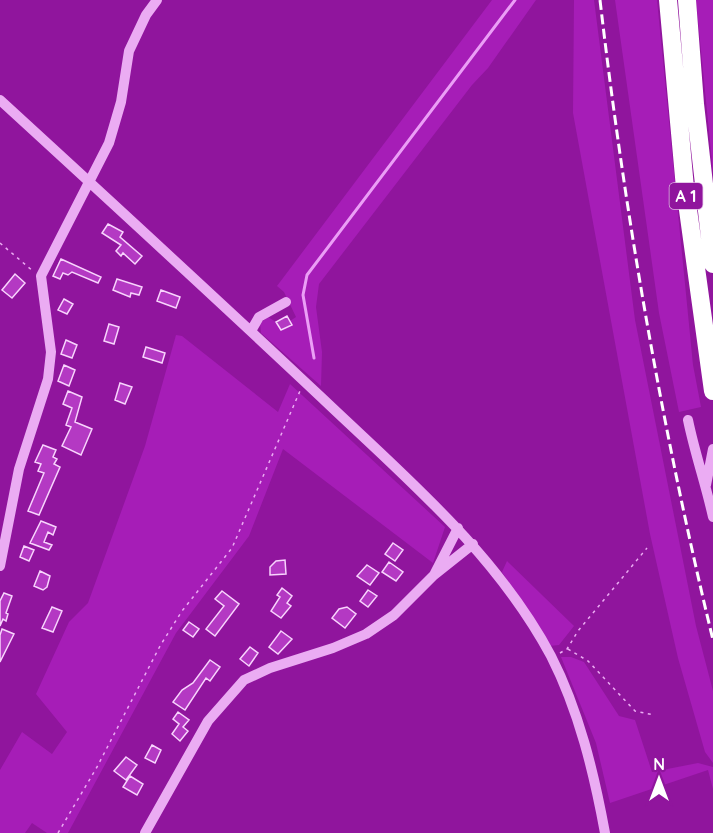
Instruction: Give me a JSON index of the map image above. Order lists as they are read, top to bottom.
{
  "streets": {
    "highway": ["A 1"]
  },
  "north": "top"
}
